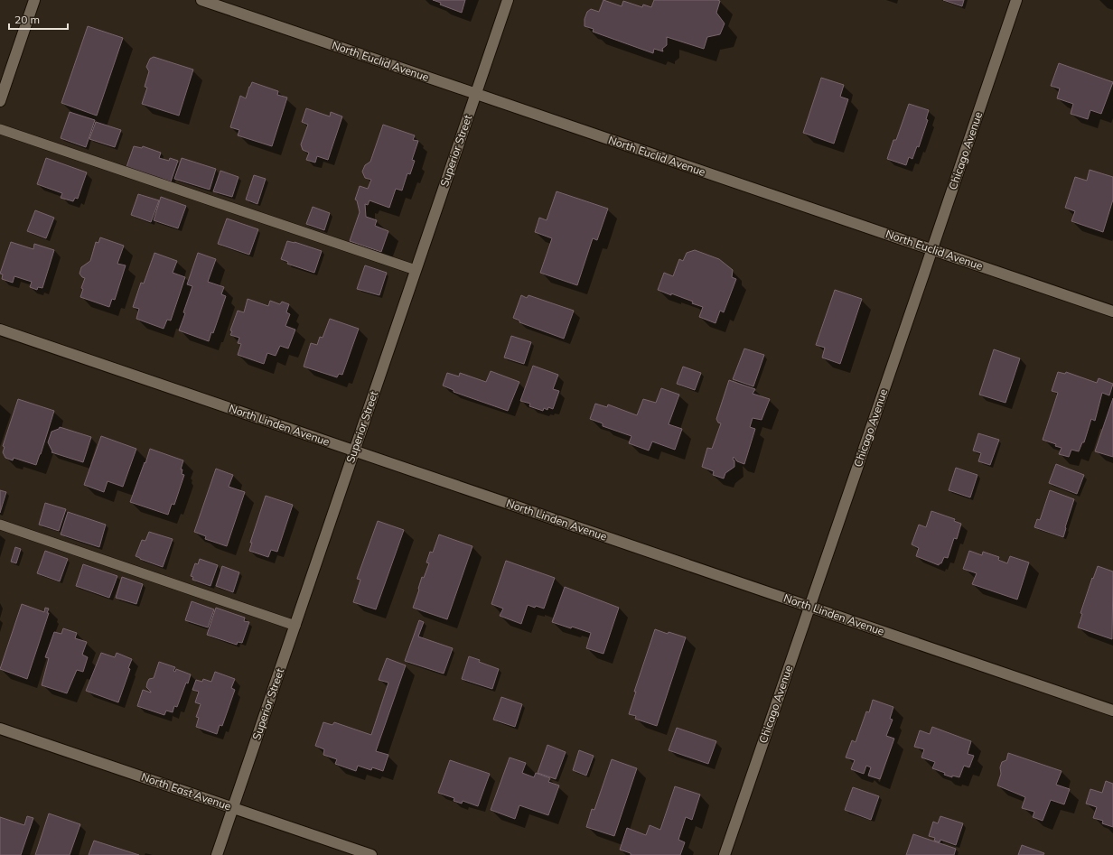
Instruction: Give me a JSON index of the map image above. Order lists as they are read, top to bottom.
{
  "streets": {
    "street": [
      "North Euclid Avenue",
      "Superior Street",
      "Chicago Avenue",
      "North Linden Avenue",
      "North East Avenue"
    ]
  },
  "crossings": [
    ["North Euclid Avenue", "Superior Street"],
    ["North Euclid Avenue", "Chicago Avenue"],
    ["Superior Street", "North Linden Avenue"],
    ["Superior Street", "North East Avenue"],
    ["Chicago Avenue", "North Linden Avenue"]
  ],
  "scale_bar": "20 m"
}
